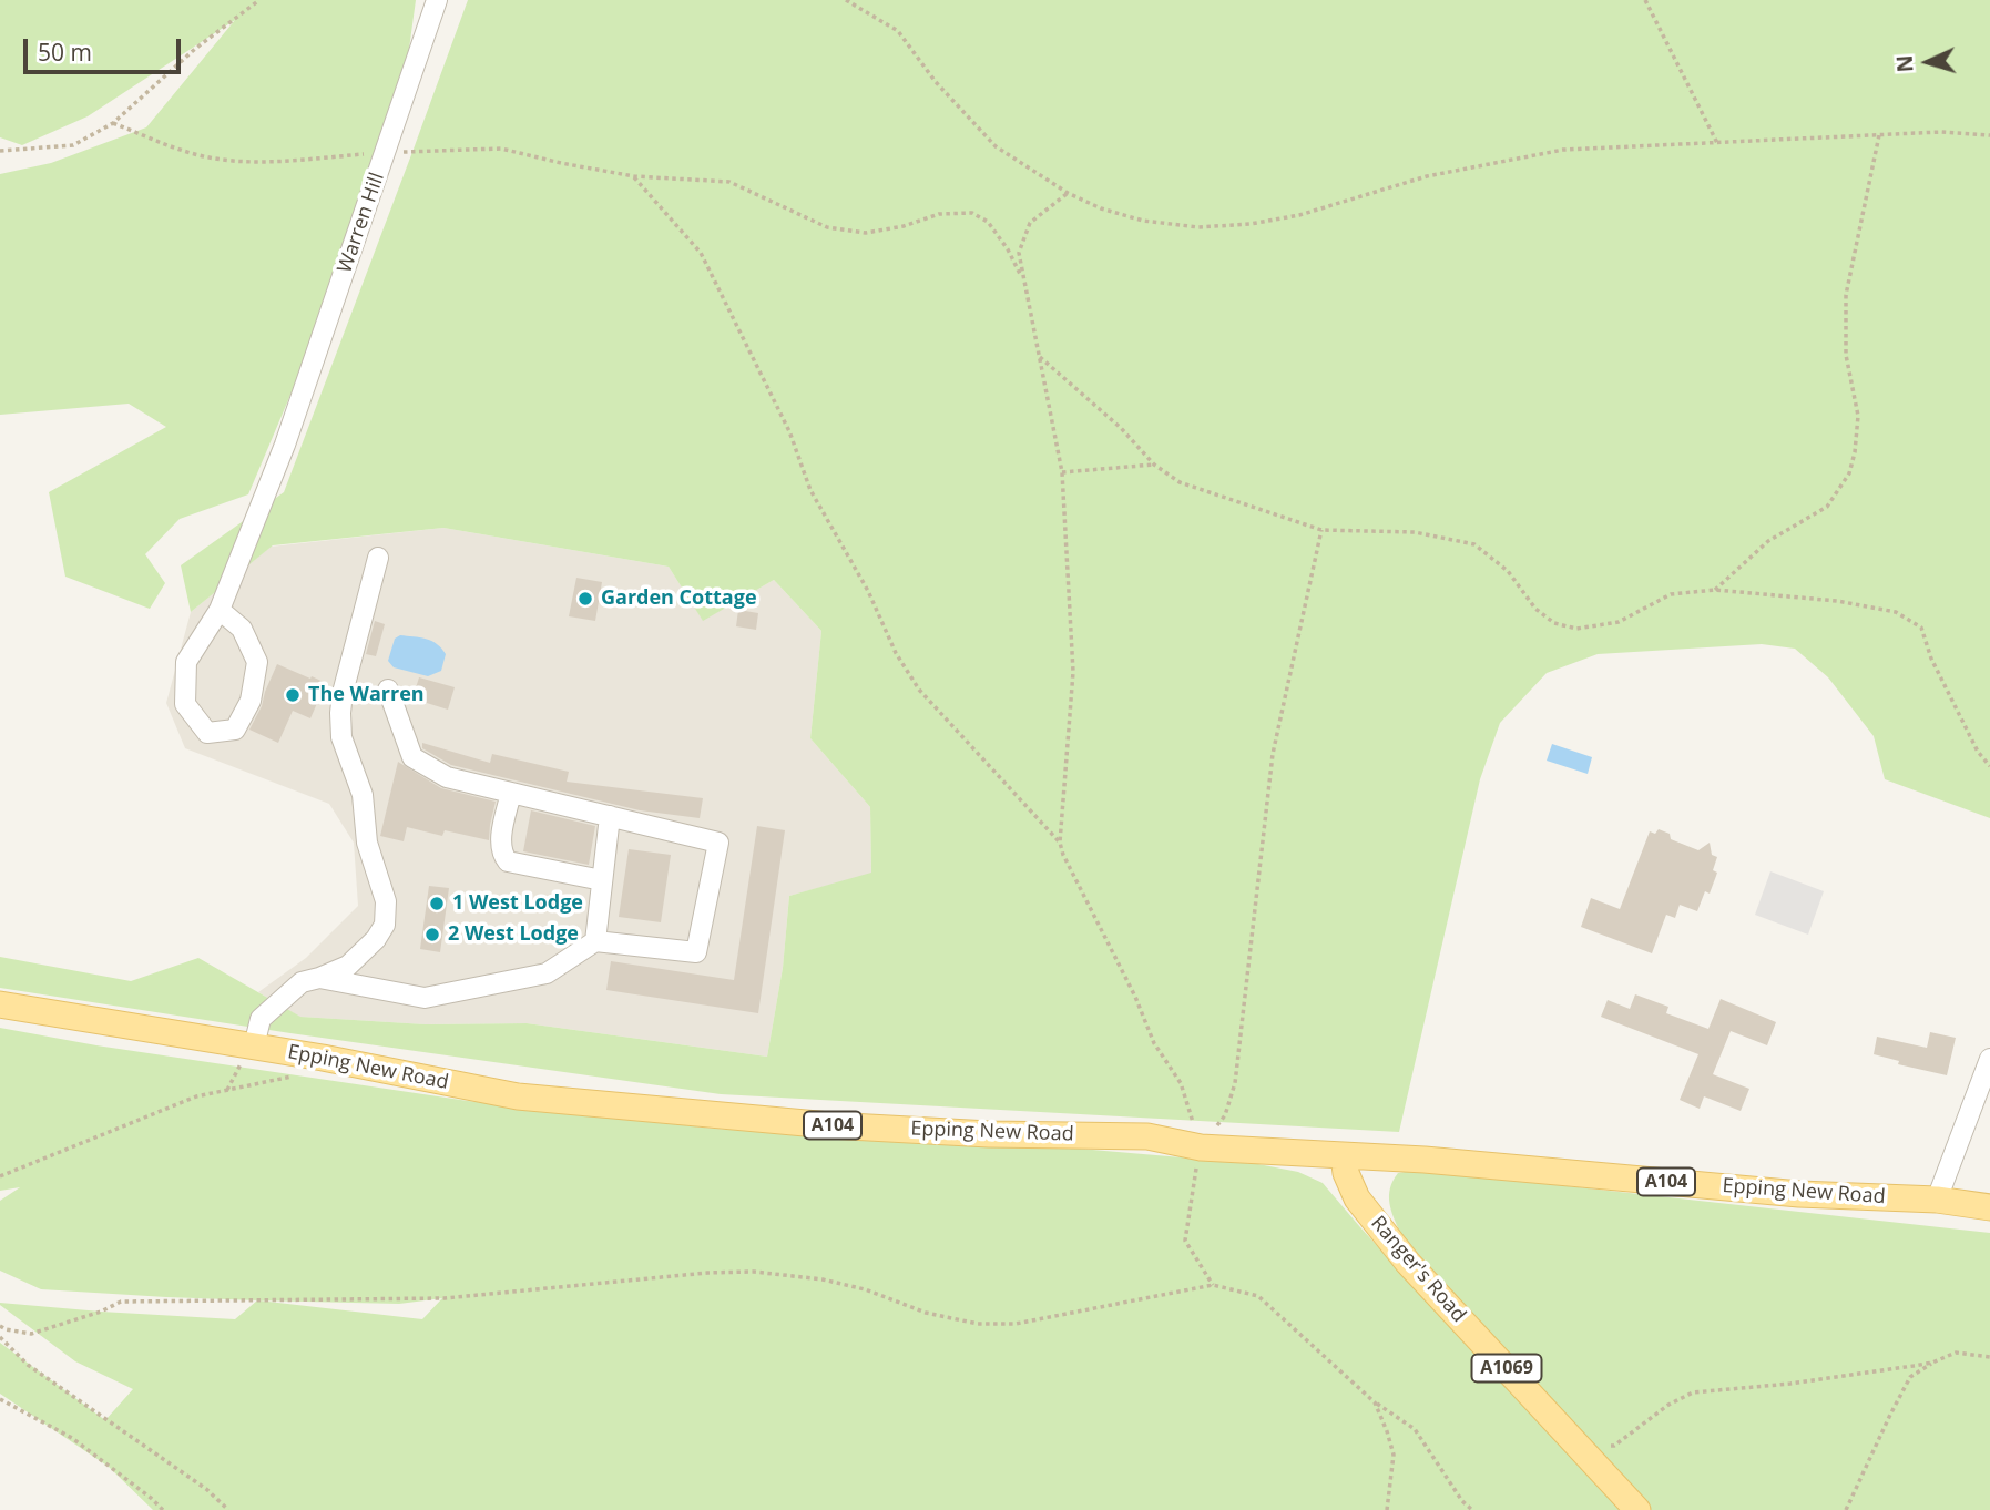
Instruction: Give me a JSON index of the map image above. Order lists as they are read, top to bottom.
{
  "streets": {
    "main road": [
      "Epping New Road",
      "A104",
      "Ranger's Road",
      "A1069"
    ],
    "street": ["Warren Hill"]
  },
  "crossings": [
    ["Epping New Road", "Ranger's Road"]
  ],
  "places": [
    "Garden Cottage",
    "The Warren",
    "1 West Lodge",
    "2 West Lodge"
  ],
  "scale_bar": "50 m",
  "north": "left"
}
